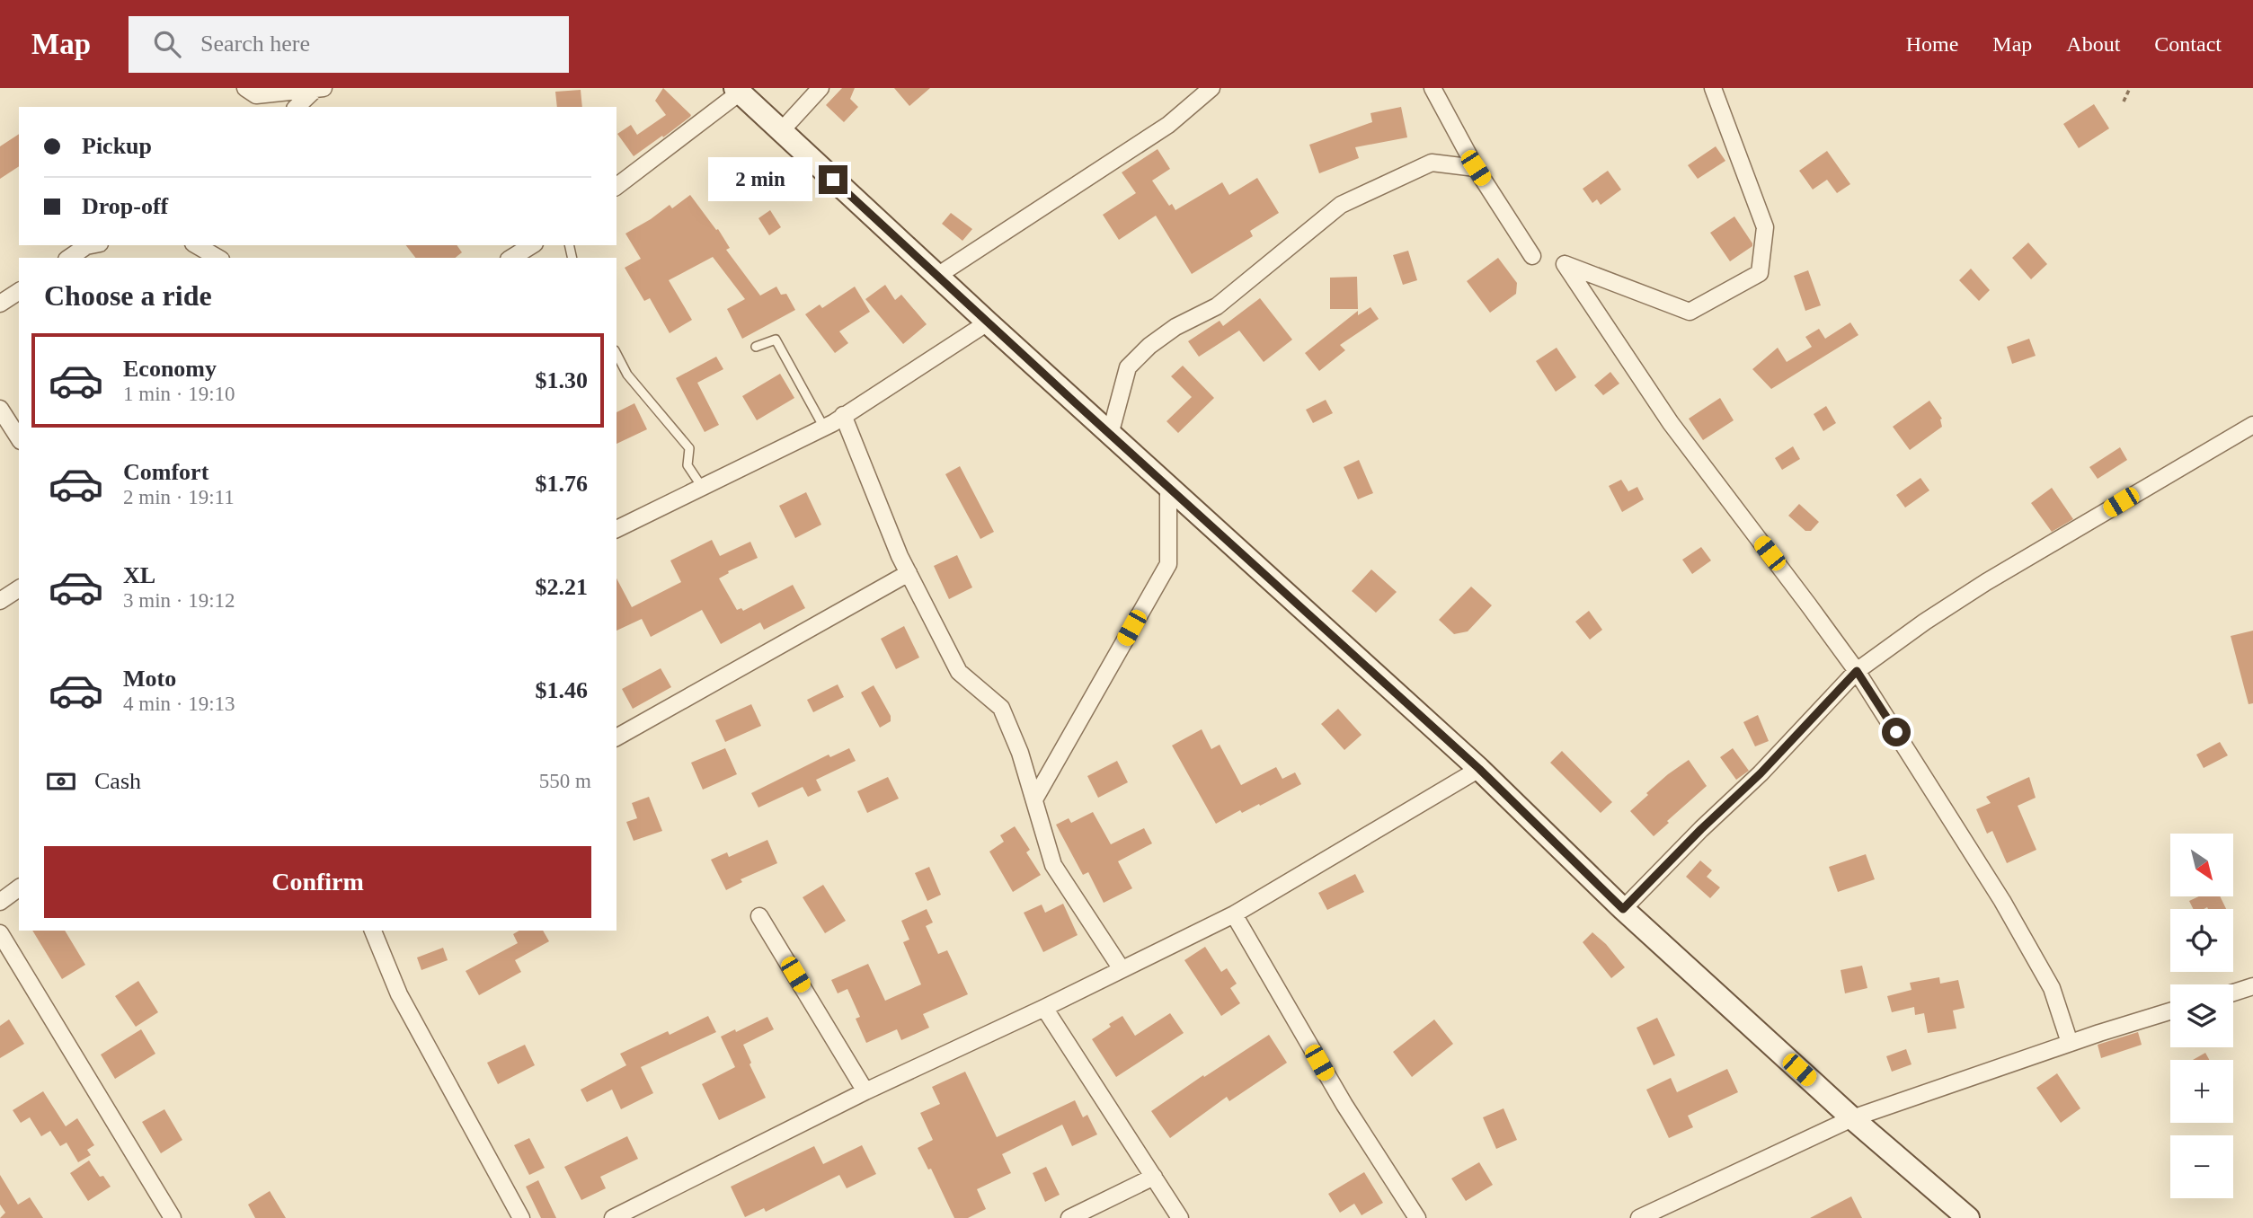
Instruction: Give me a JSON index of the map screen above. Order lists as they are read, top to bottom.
{
  "north": "bottom right",
  "page": {
    "header": "Map",
    "search": "Search here",
    "nav": [
      "Home",
      "Map",
      "About",
      "Contact"
    ],
    "banner": ["Pickup", "Drop-off"],
    "bubble": "2 min",
    "heading": "Choose a ride",
    "list": [
      {
        "name": "Economy",
        "note": "1 min · 19:10",
        "value": "$1.30"
      },
      {
        "name": "Comfort",
        "note": "2 min · 19:11",
        "value": "$1.76"
      },
      {
        "name": "XL",
        "note": "3 min · 19:12",
        "value": "$2.21"
      },
      {
        "name": "Moto",
        "note": "4 min · 19:13",
        "value": "$1.46"
      }
    ],
    "pay": ["Cash", "550 m"],
    "map_buttons": ["+", "−"],
    "buttons": "Confirm"
  }
}
